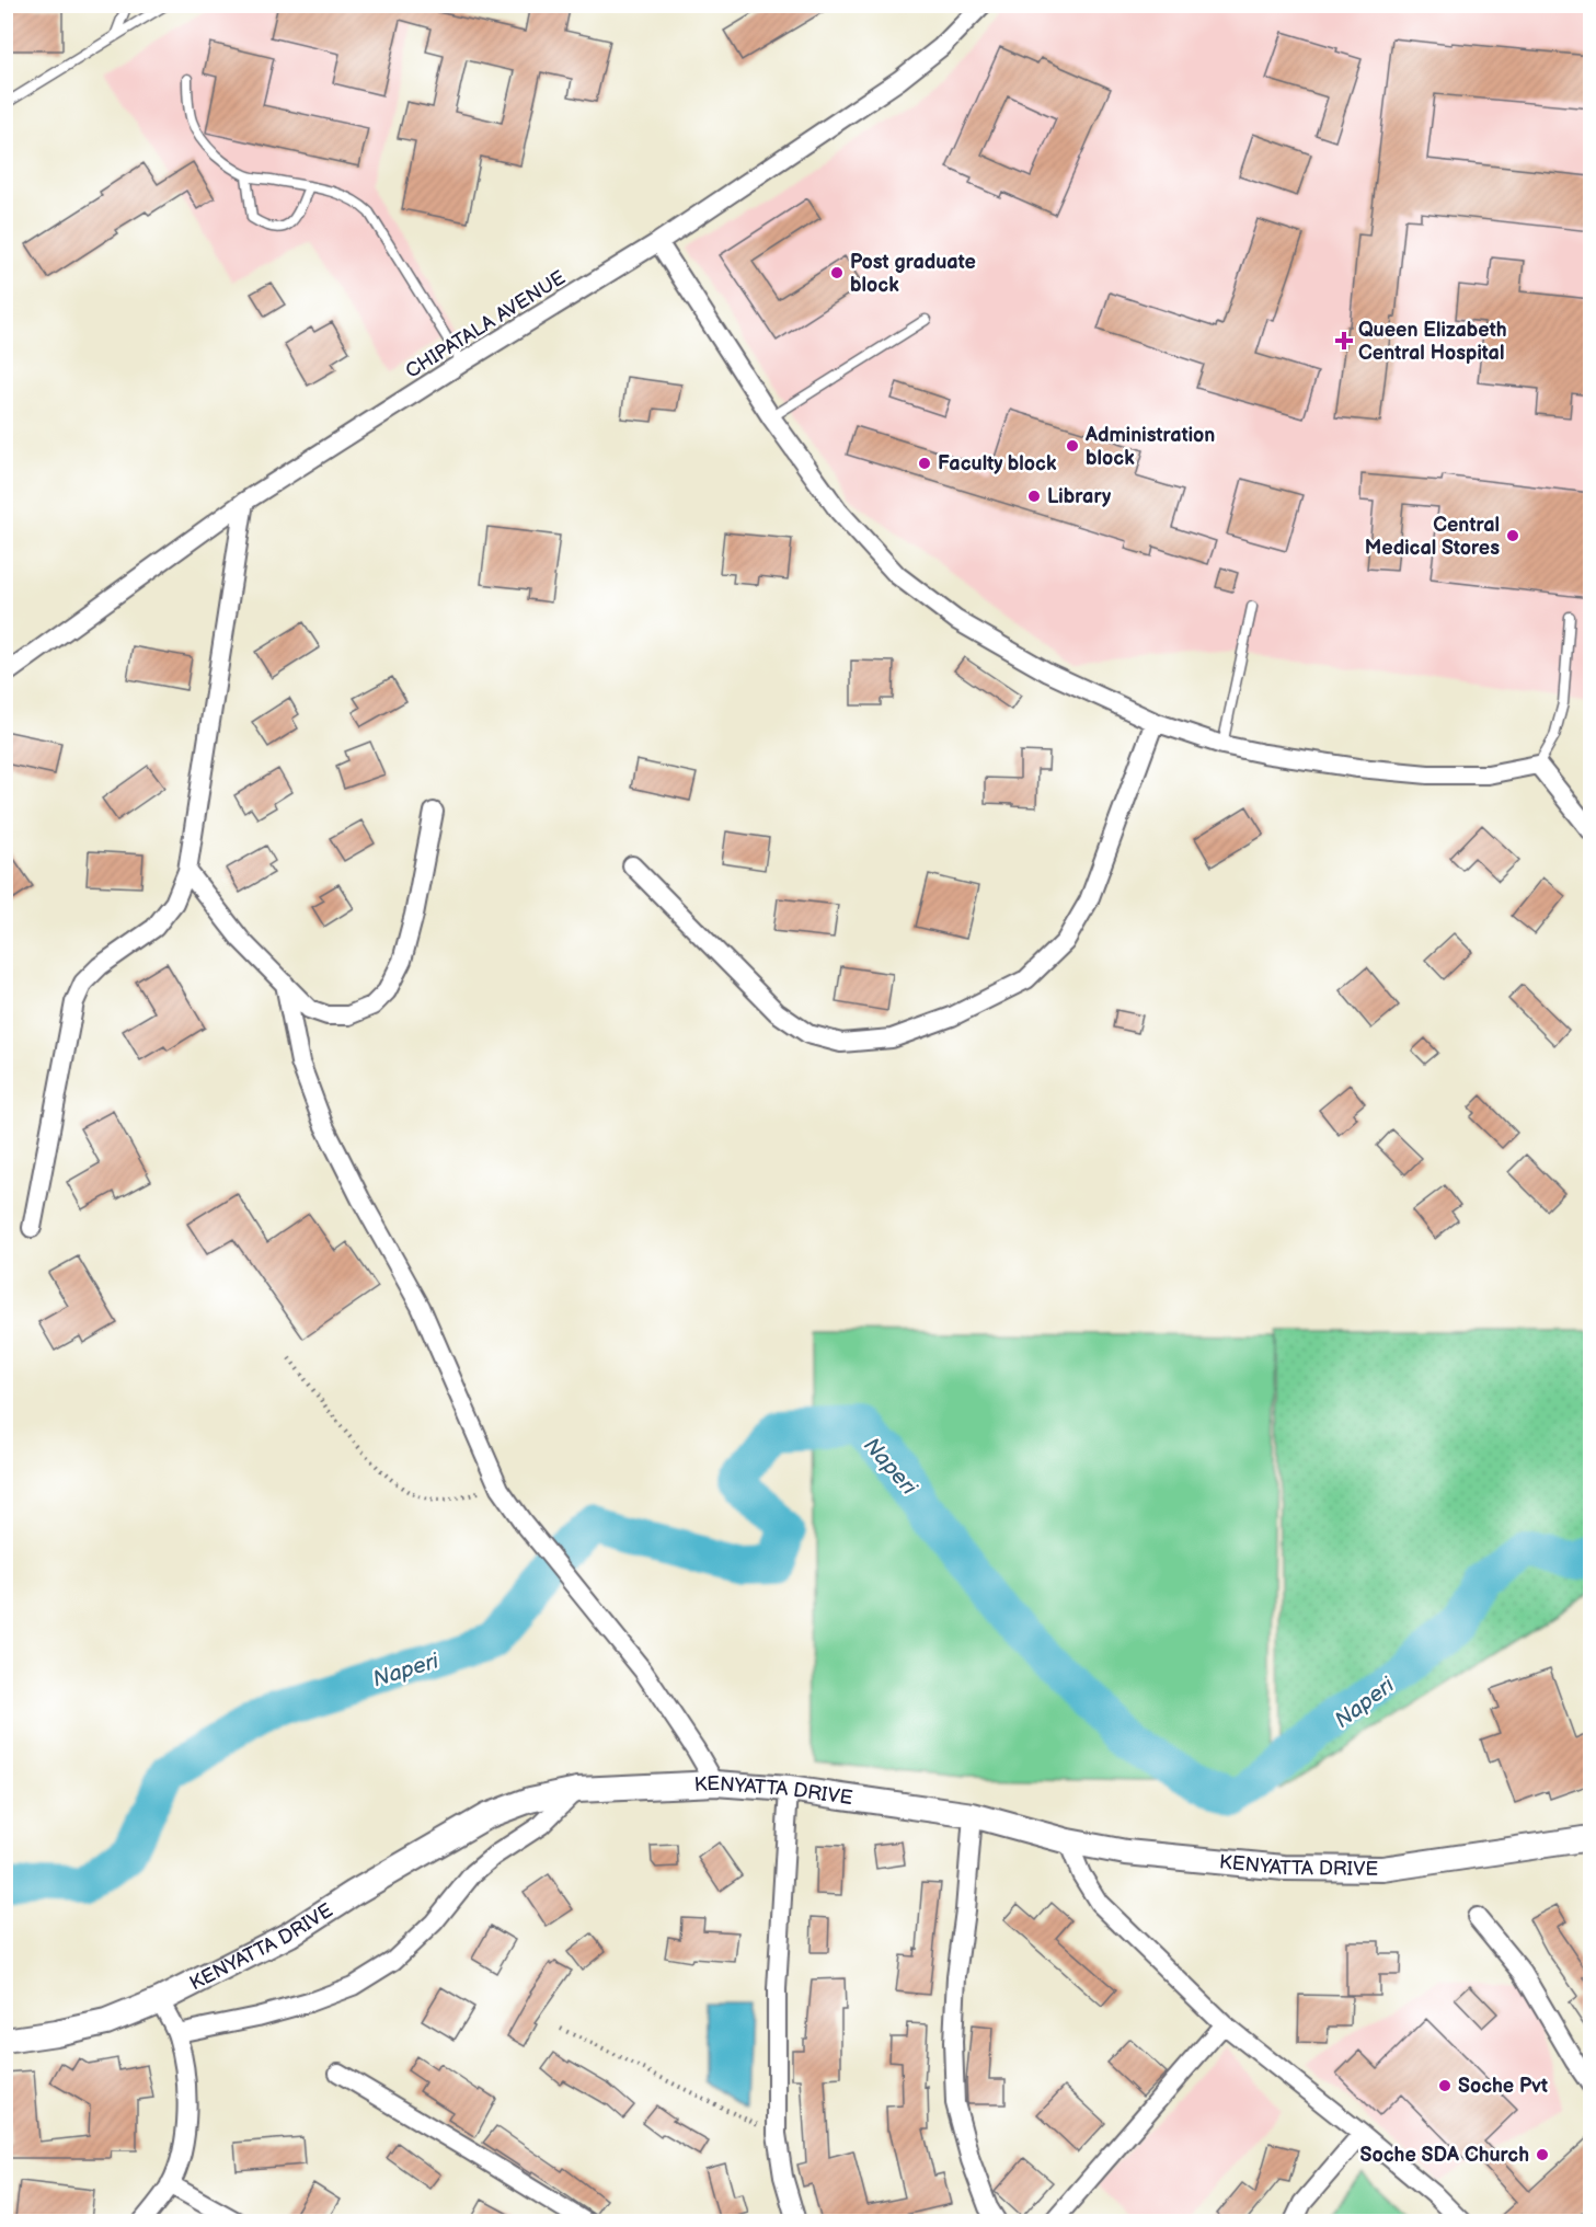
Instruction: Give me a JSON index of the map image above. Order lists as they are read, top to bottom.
{
  "streets": {
    "main road": ["KENYATTA DRIVE"],
    "street": ["CHIPATALA AVENUE"]
  },
  "water": ["Naperi"],
  "places": {
    "other": [
      "Post graduate block",
      "Administration block",
      "Faculty block",
      "Library",
      "Central Medical Stores",
      "Soche Pvt",
      "Soche SDA Church"
    ],
    "health": ["Queen Elizabeth Central Hospital"]
  }
}
